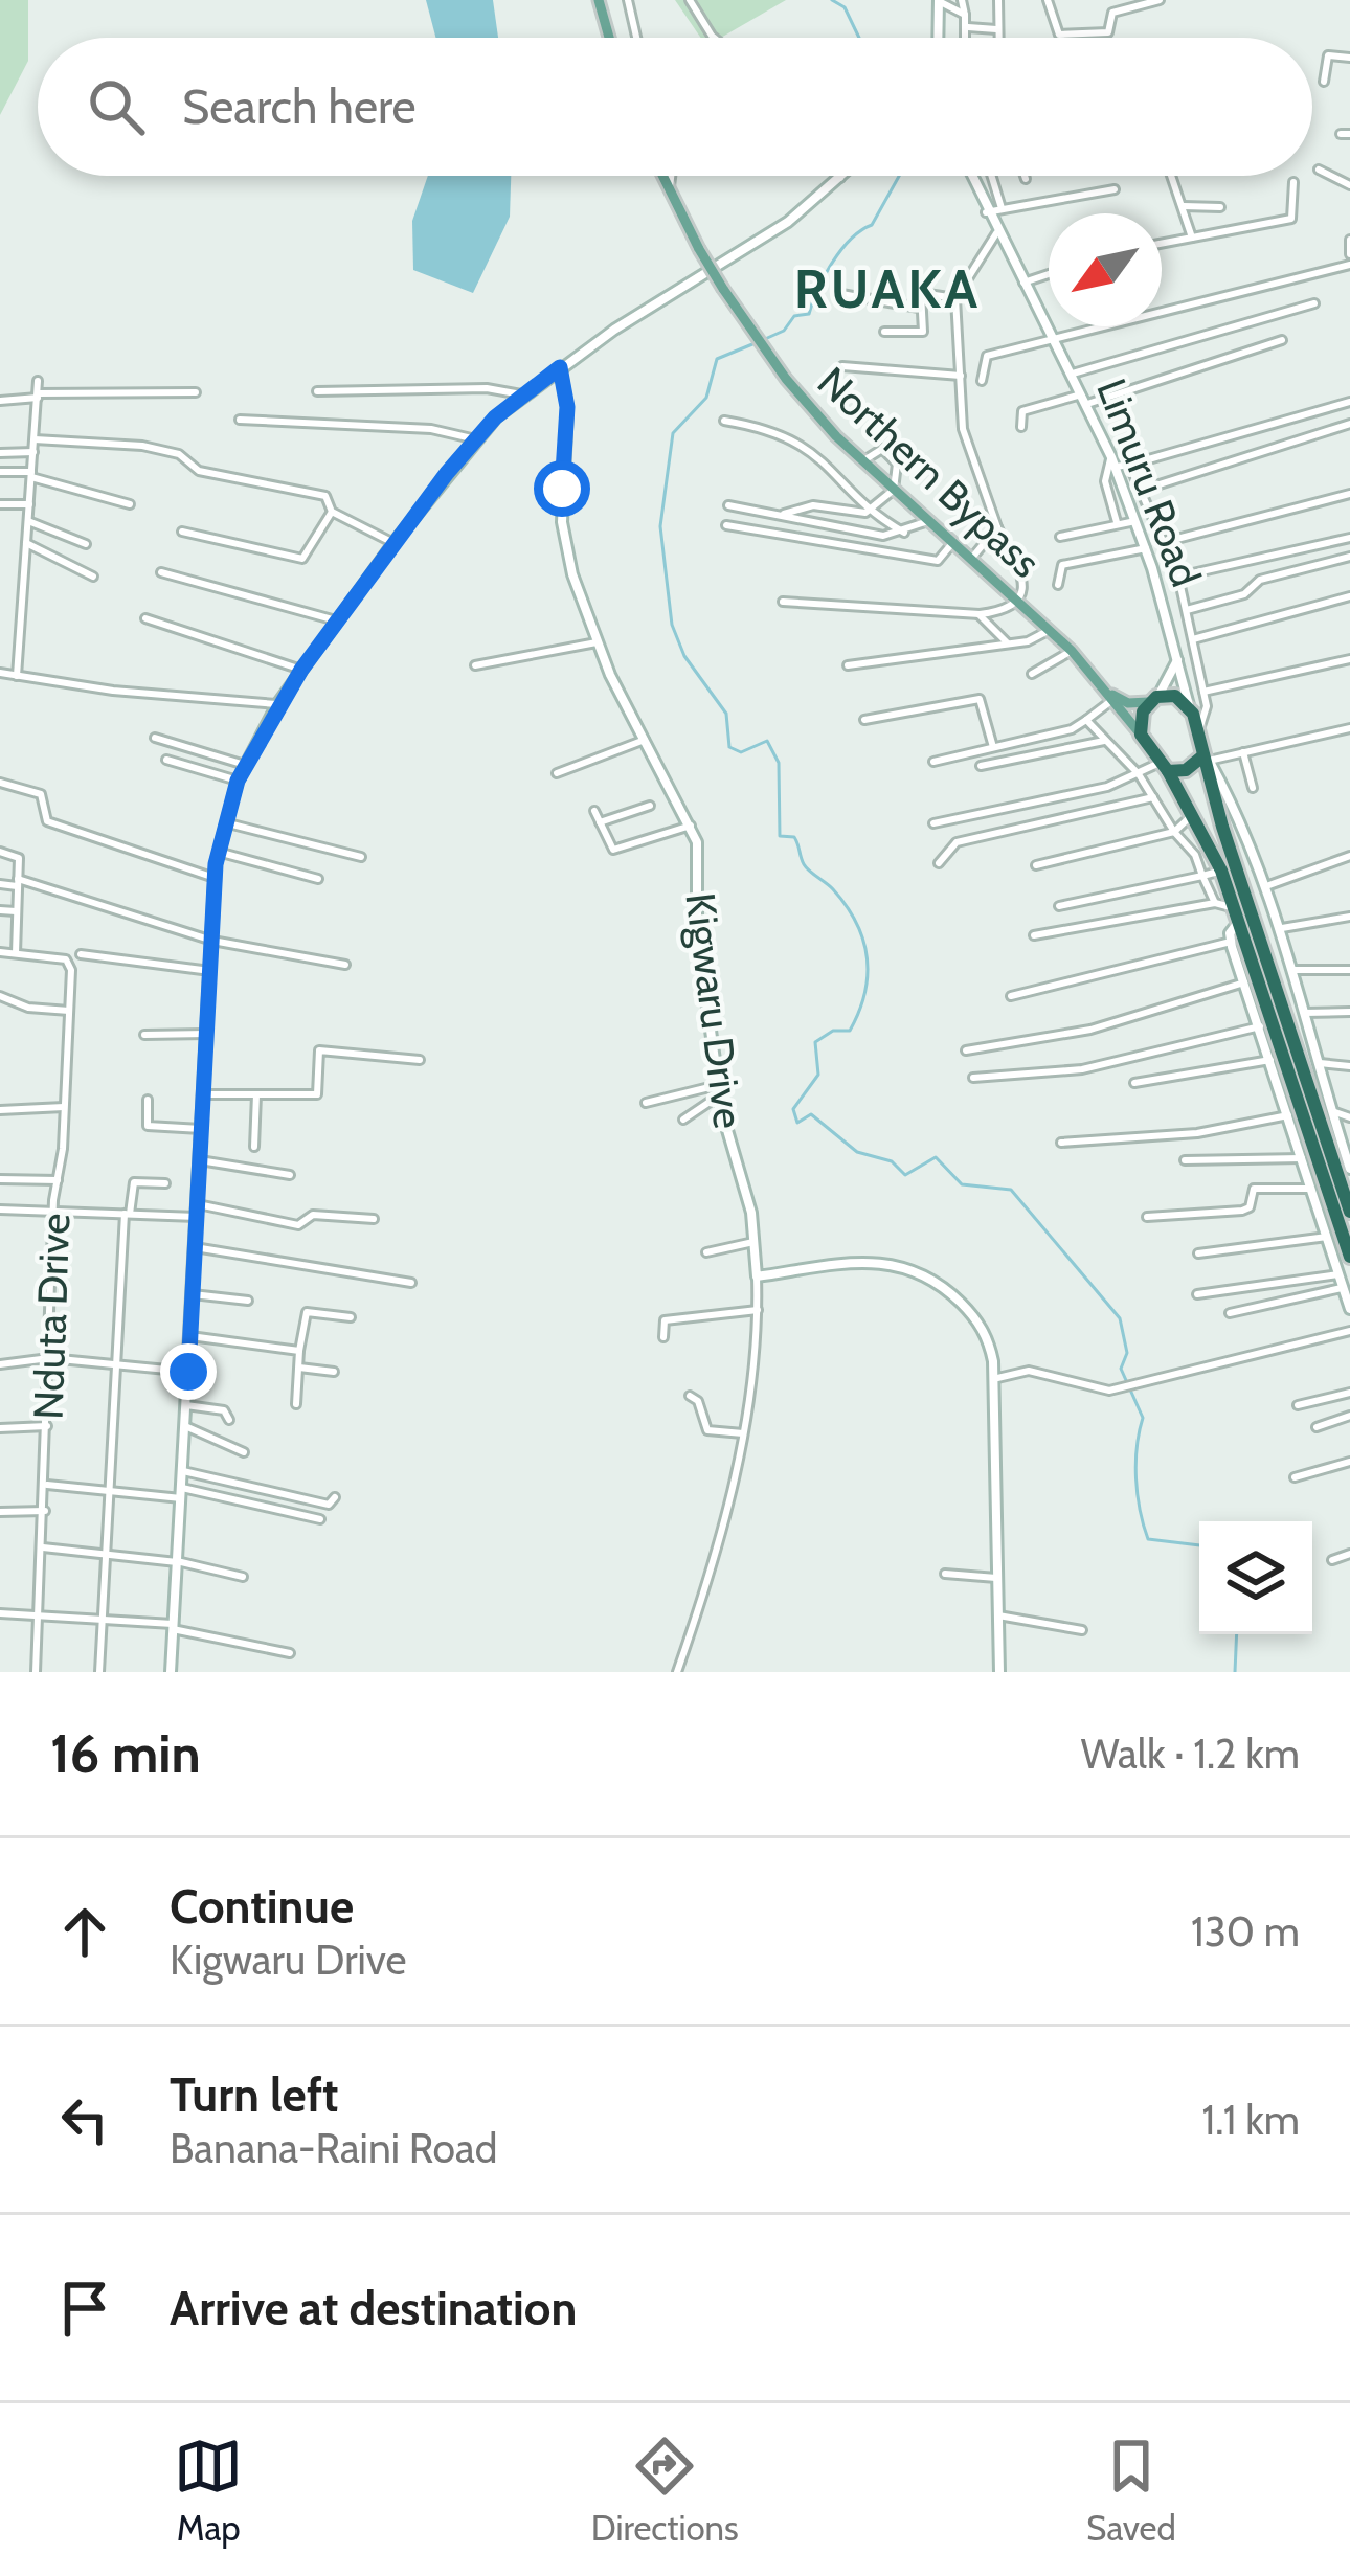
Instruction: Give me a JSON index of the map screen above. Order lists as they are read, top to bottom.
{
  "streets": {
    "highway": ["Northern Bypass"],
    "main road": ["Limuru Road", "Kigwaru Drive"],
    "street": ["Nduta Drive"]
  },
  "crossings": [
    ["Northern Bypass", "Limuru Road"]
  ],
  "districts": ["RUAKA"],
  "north": "bottom left",
  "page": {
    "search": "Search here",
    "heading": ["16 min", "Walk · 1.2 km"],
    "list": [
      ["Continue", "Kigwaru Drive", "130 m"],
      ["Turn left", "Banana-Raini Road", "1.1 km"],
      "Arrive at destination"
    ],
    "nav": ["Map", "Directions", "Saved"]
  }
}
